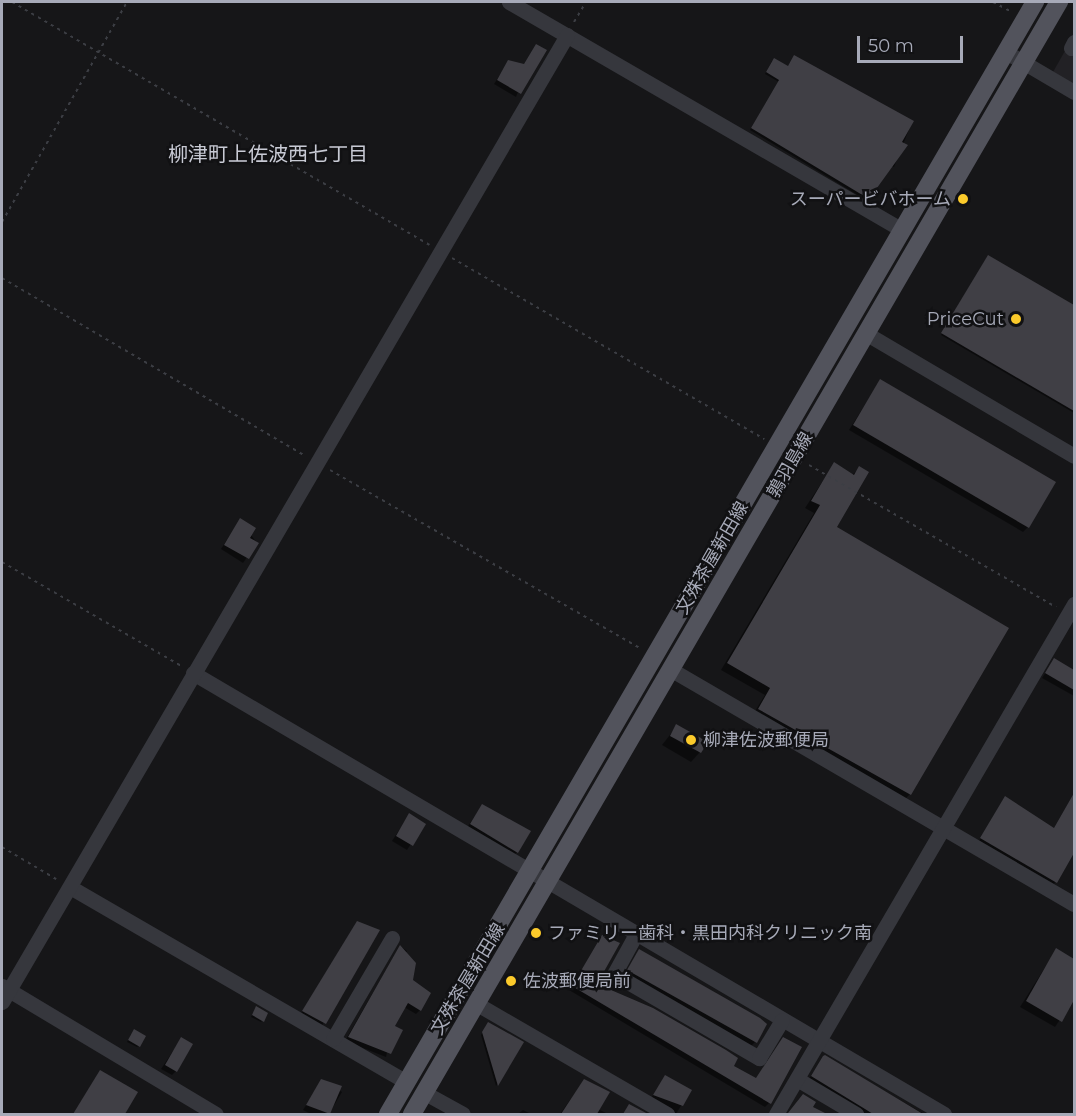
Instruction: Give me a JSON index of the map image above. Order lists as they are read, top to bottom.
{
  "streets": {
    "main road": ["鶉羽島線", "文殊茶屋新田線"]
  },
  "districts": ["柳津町上佐波西七丁目"],
  "places": [
    "スーパービバホーム",
    "PriceCut",
    "柳津佐波郵便局",
    "ファミリー歯科・黒田内科クリニック南",
    "佐波郵便局前"
  ],
  "scale_bar": "50 m"
}
